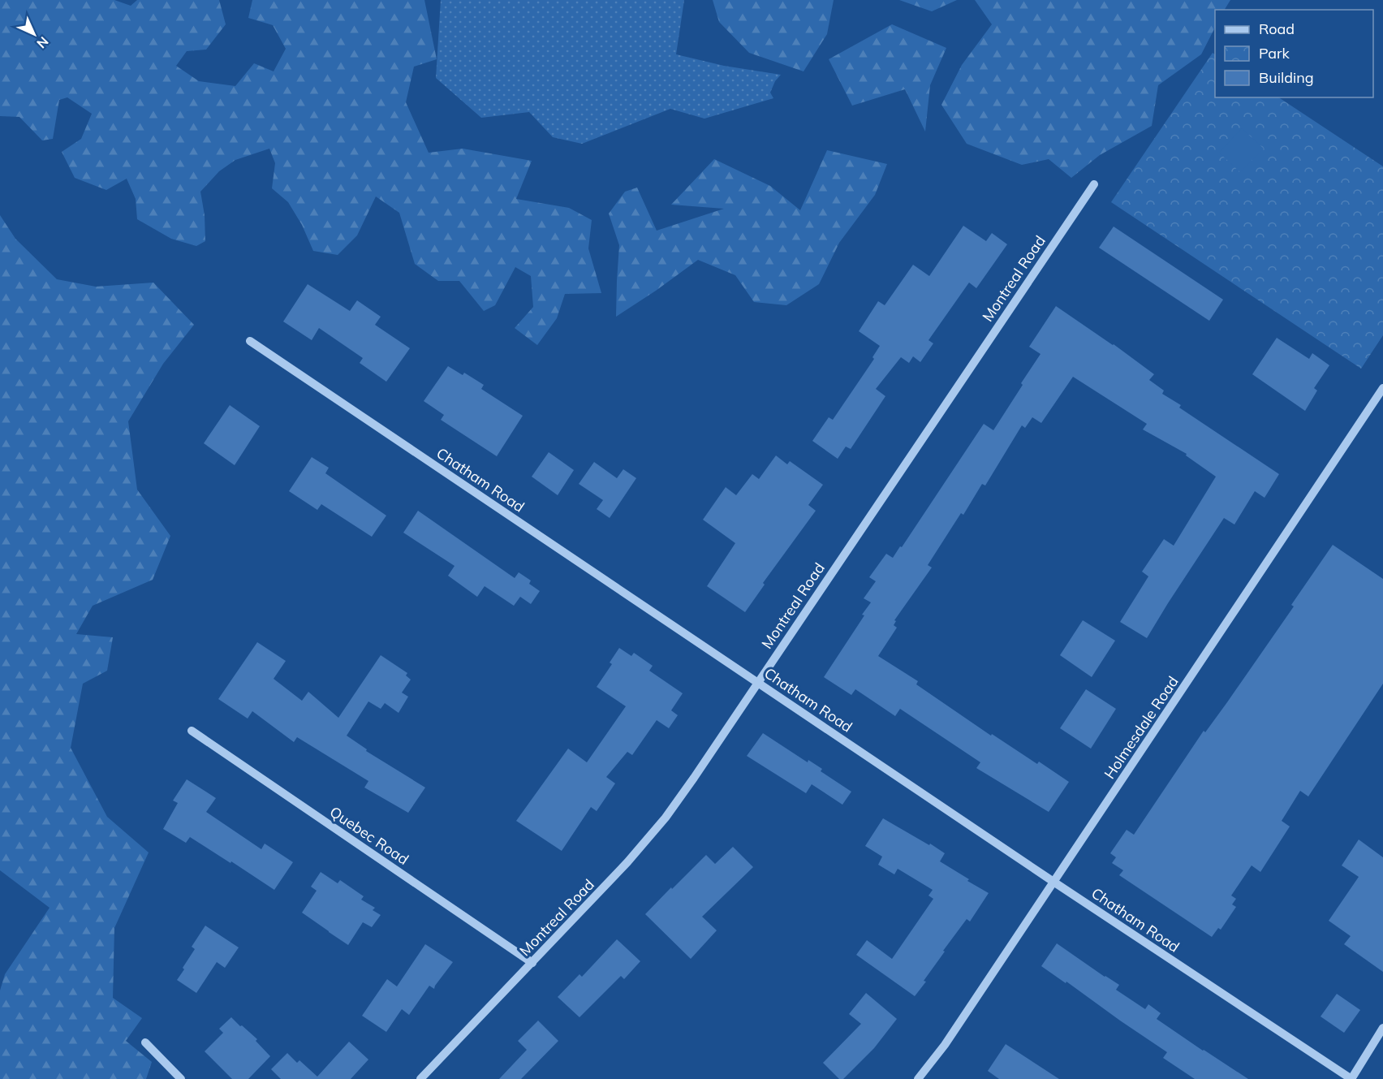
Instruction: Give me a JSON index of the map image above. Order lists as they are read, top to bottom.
{
  "streets": {
    "street": [
      "Montreal Road",
      "Chatham Road",
      "Holmesdale Road",
      "Quebec Road"
    ]
  },
  "crossings": [
    ["Montreal Road", "Chatham Road"],
    ["Montreal Road", "Quebec Road"],
    ["Chatham Road", "Holmesdale Road"]
  ],
  "legend": ["Road", "Park", "Building"],
  "north": "bottom right"
}
